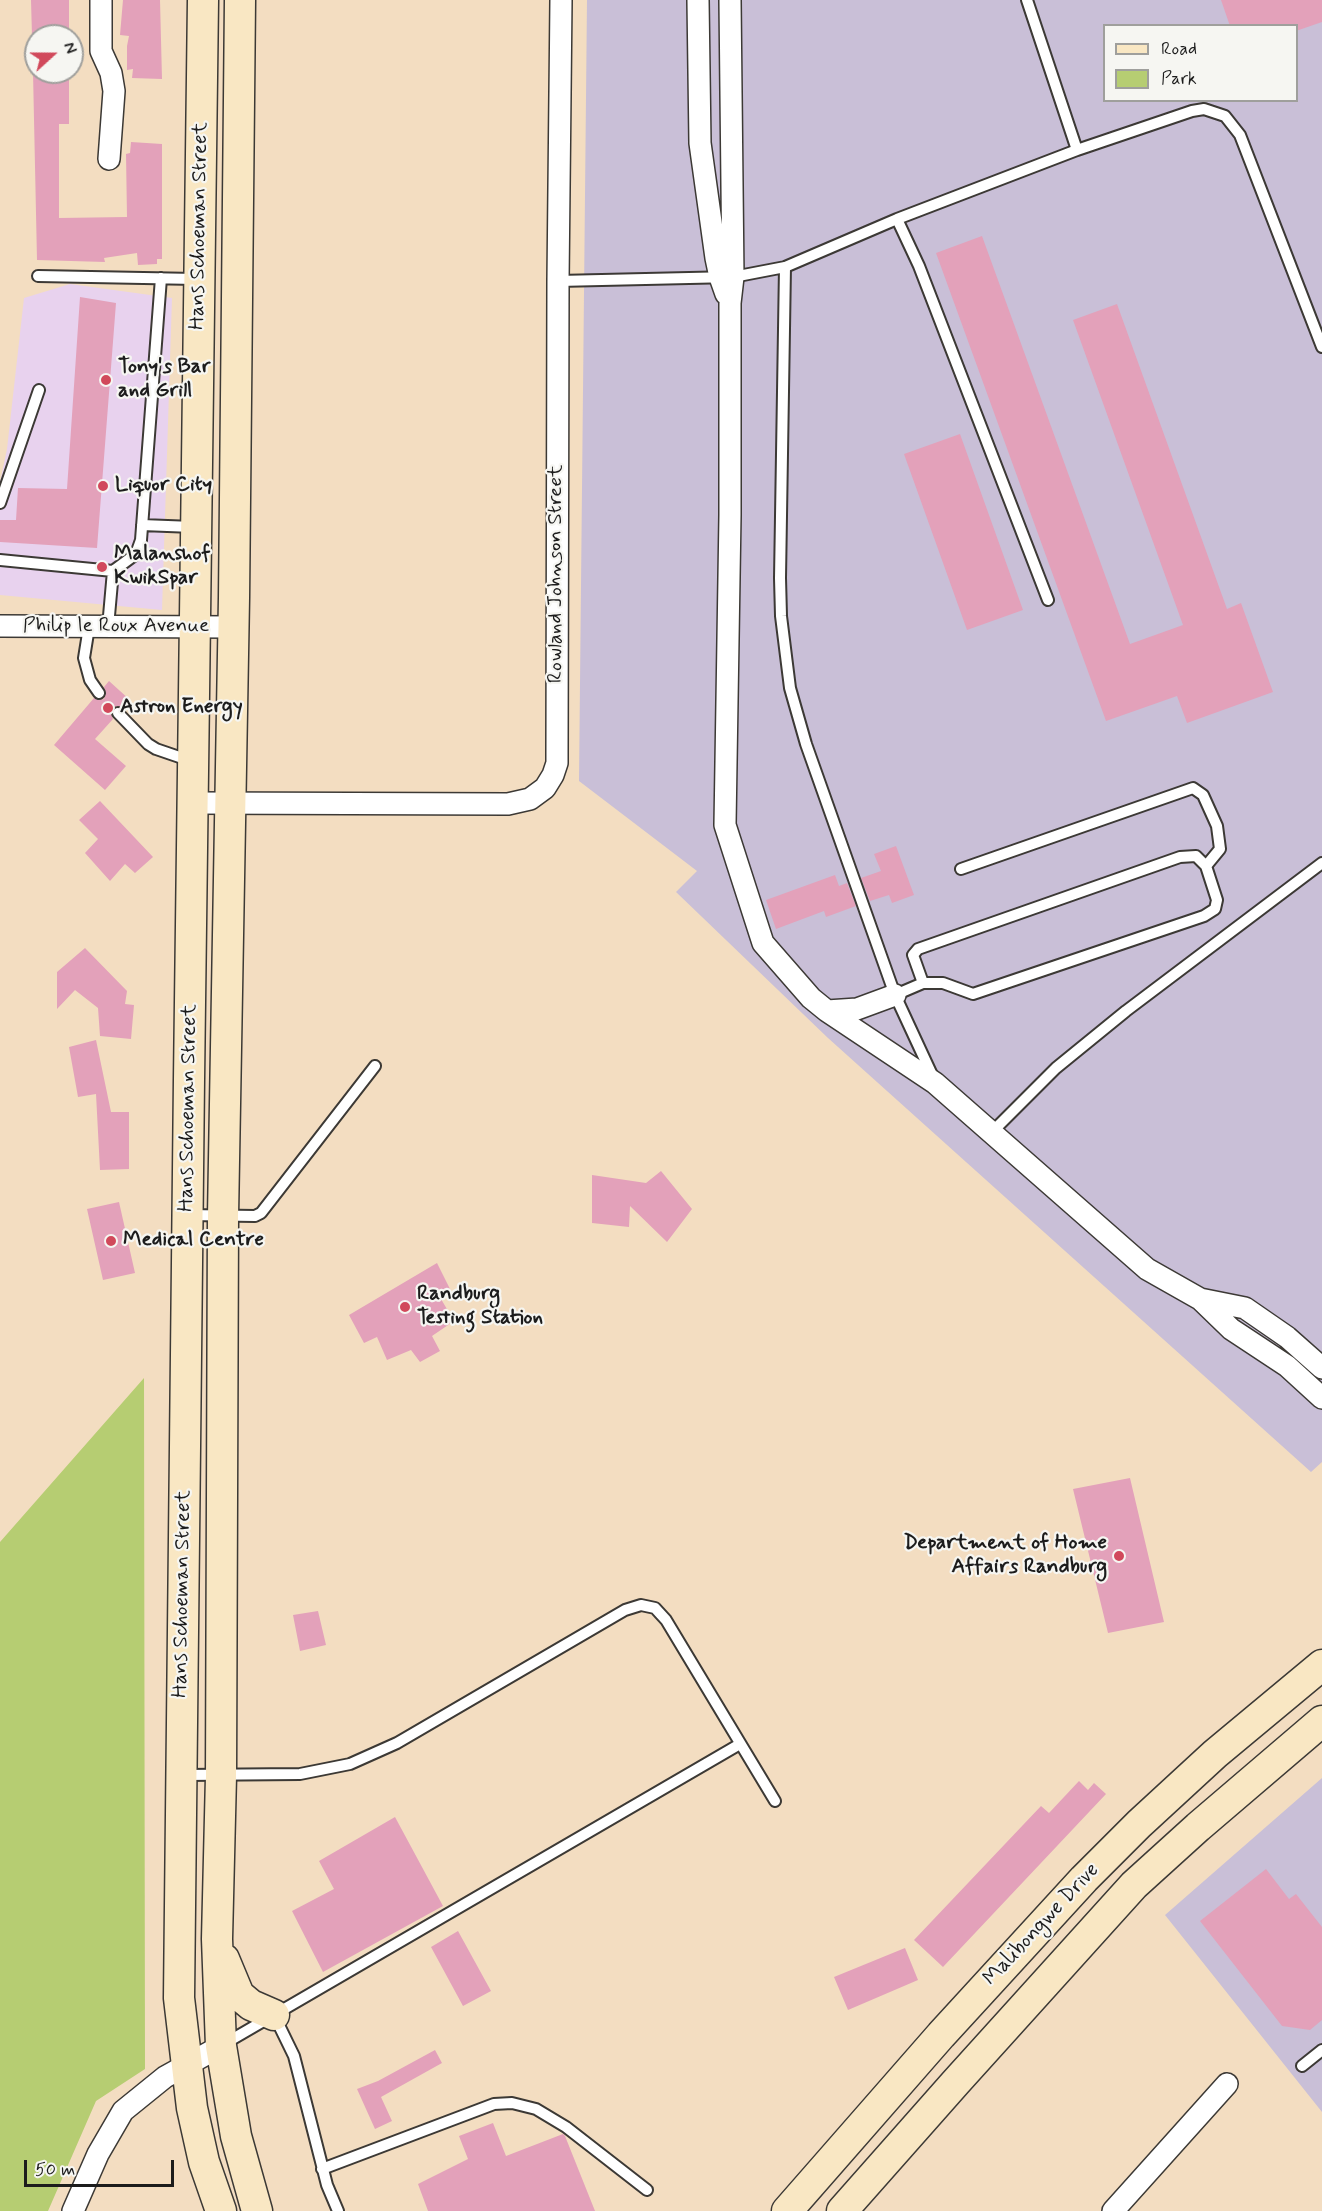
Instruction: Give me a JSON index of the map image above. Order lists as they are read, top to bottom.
{
  "streets": {
    "main road": ["Hans Schoeman Street", "Malibongwe Drive"],
    "street": ["Rowland Johnson Street", "Philip le Roux Avenue"]
  },
  "crossings": [
    ["Hans Schoeman Street", "Rowland Johnson Street"],
    ["Hans Schoeman Street", "Philip le Roux Avenue"]
  ],
  "places": [
    "Tony's Bar and Grill",
    "Liquor City",
    "Malanshof KwikSpar",
    "Astron Energy",
    "Medical Centre",
    "Randburg Testing Station",
    "Department of Home Affairs Randburg"
  ],
  "legend": ["Road", "Park"],
  "scale_bar": "50 m",
  "north": "right"
}
